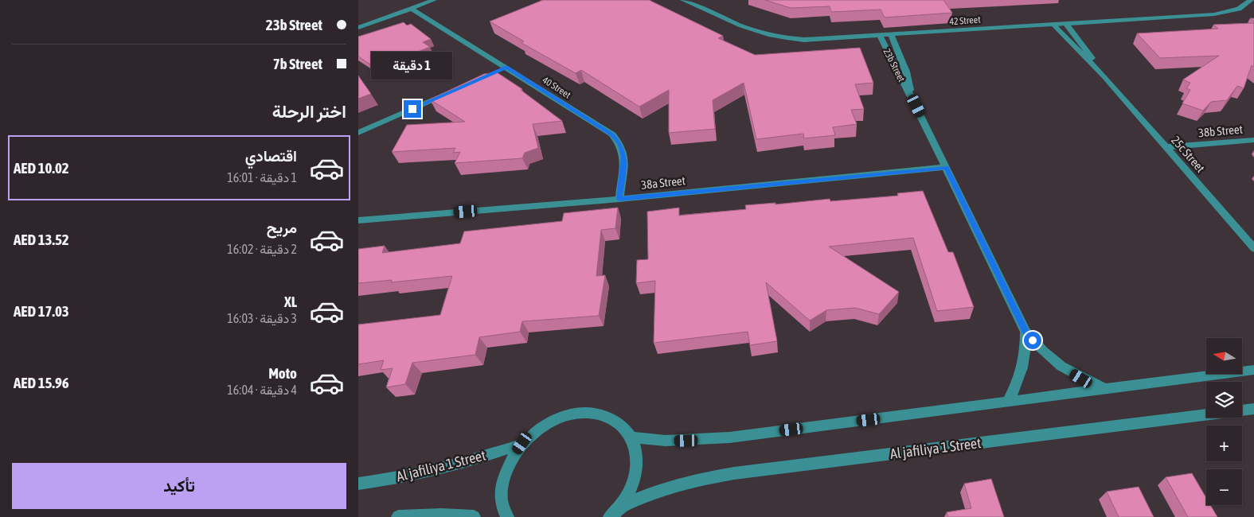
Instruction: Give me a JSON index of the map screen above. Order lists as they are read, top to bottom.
{
  "streets": {
    "street": [
      "42 Street",
      "23b Street",
      "40 Street",
      "38b Street",
      "25c Street",
      "38a Street",
      "Al jafiliya 1 Street"
    ]
  },
  "crossings": [
    ["42 Street", "23b Street"],
    ["42 Street", "25c Street"],
    ["23b Street", "38a Street"],
    ["40 Street", "38a Street"],
    ["38b Street", "25c Street"]
  ],
  "north": "left",
  "page": {
    "banner": ["23b Street", "7b Street"],
    "bubble": "1 دقيقة",
    "heading": "اختر الرحلة",
    "list": [
      {
        "name": "اقتصادي",
        "note": "1 دقيقة · 16:01",
        "value": "AED 10.02"
      },
      {
        "name": "مريح",
        "note": "2 دقيقة · 16:02",
        "value": "AED 13.52"
      },
      {
        "name": "XL",
        "note": "3 دقيقة · 16:03",
        "value": "AED 17.03"
      },
      {
        "name": "Moto",
        "note": "4 دقيقة · 16:04",
        "value": "AED 15.96"
      }
    ],
    "map_buttons": ["+", "−"],
    "buttons": "تأكيد"
  }
}
